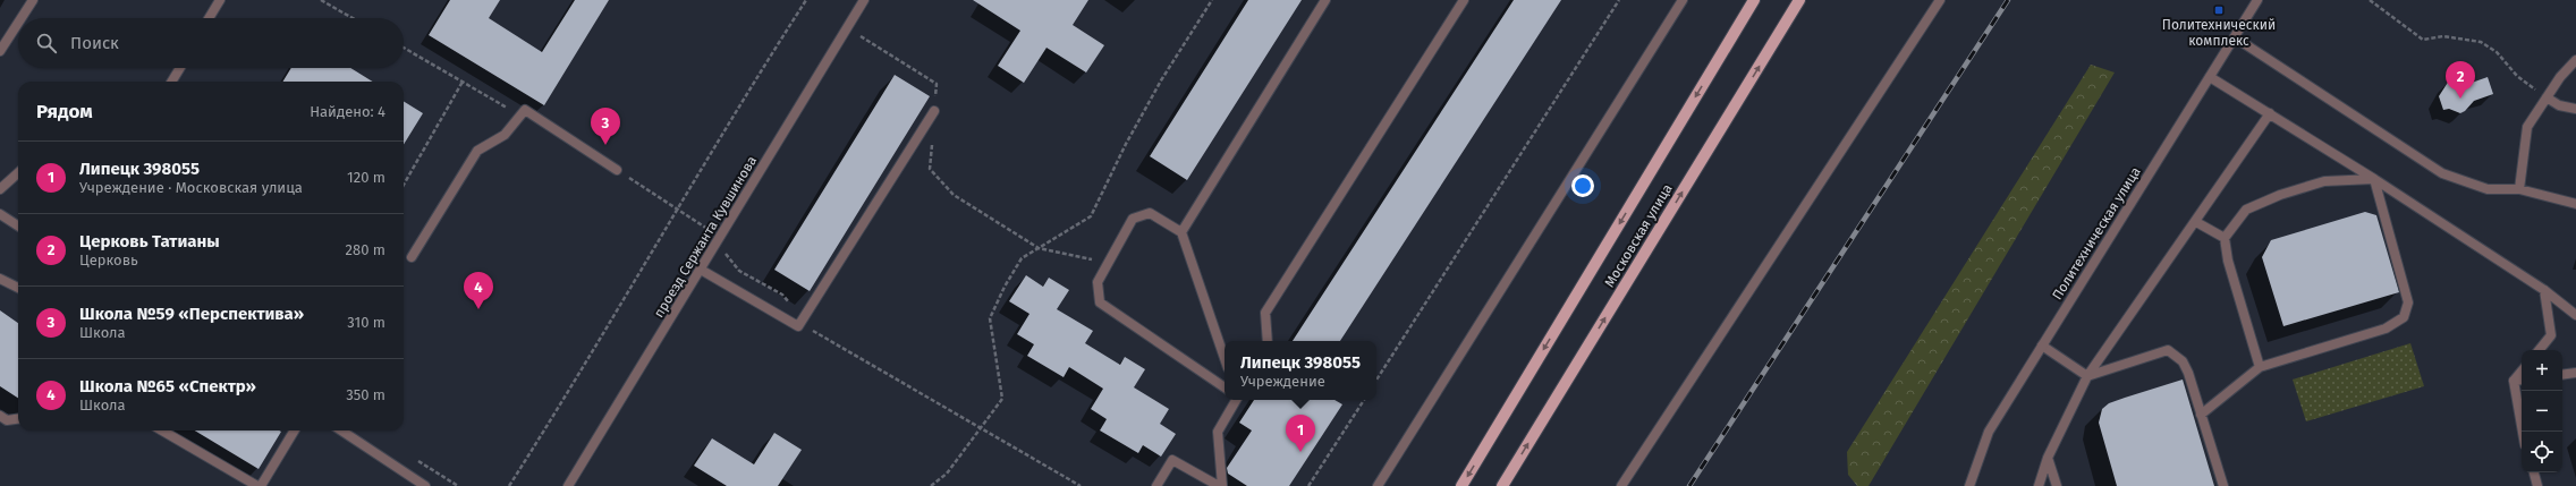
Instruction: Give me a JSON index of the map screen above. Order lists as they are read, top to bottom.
{
  "streets": {
    "main road": ["Московская улица"],
    "street": ["Политехническая улица", "проезд Сержанта Кувшинова"]
  },
  "places": {
    "transit": ["Политехнический комплекс"]
  },
  "page": {
    "search": "Поиск",
    "pins": [
      "2",
      "3",
      "4",
      "1"
    ],
    "heading": ["Рядом", "Найдено: 4"],
    "list": [
      {
        "mark": "1",
        "name": "Липецк 398055",
        "note": "Учреждение · Московская улица",
        "value": "120 m"
      },
      {
        "mark": "2",
        "name": "Церковь Татианы",
        "note": "Церковь",
        "value": "280 m"
      },
      {
        "mark": "3",
        "name": "Школа №59 «Перспектива»",
        "note": "Школа",
        "value": "310 m"
      },
      {
        "mark": "4",
        "name": "Школа №65 «Спектр»",
        "note": "Школа",
        "value": "350 m"
      }
    ],
    "popup": ["Липецк 398055", "Учреждение"],
    "map_buttons": ["+", "−"]
  }
}
